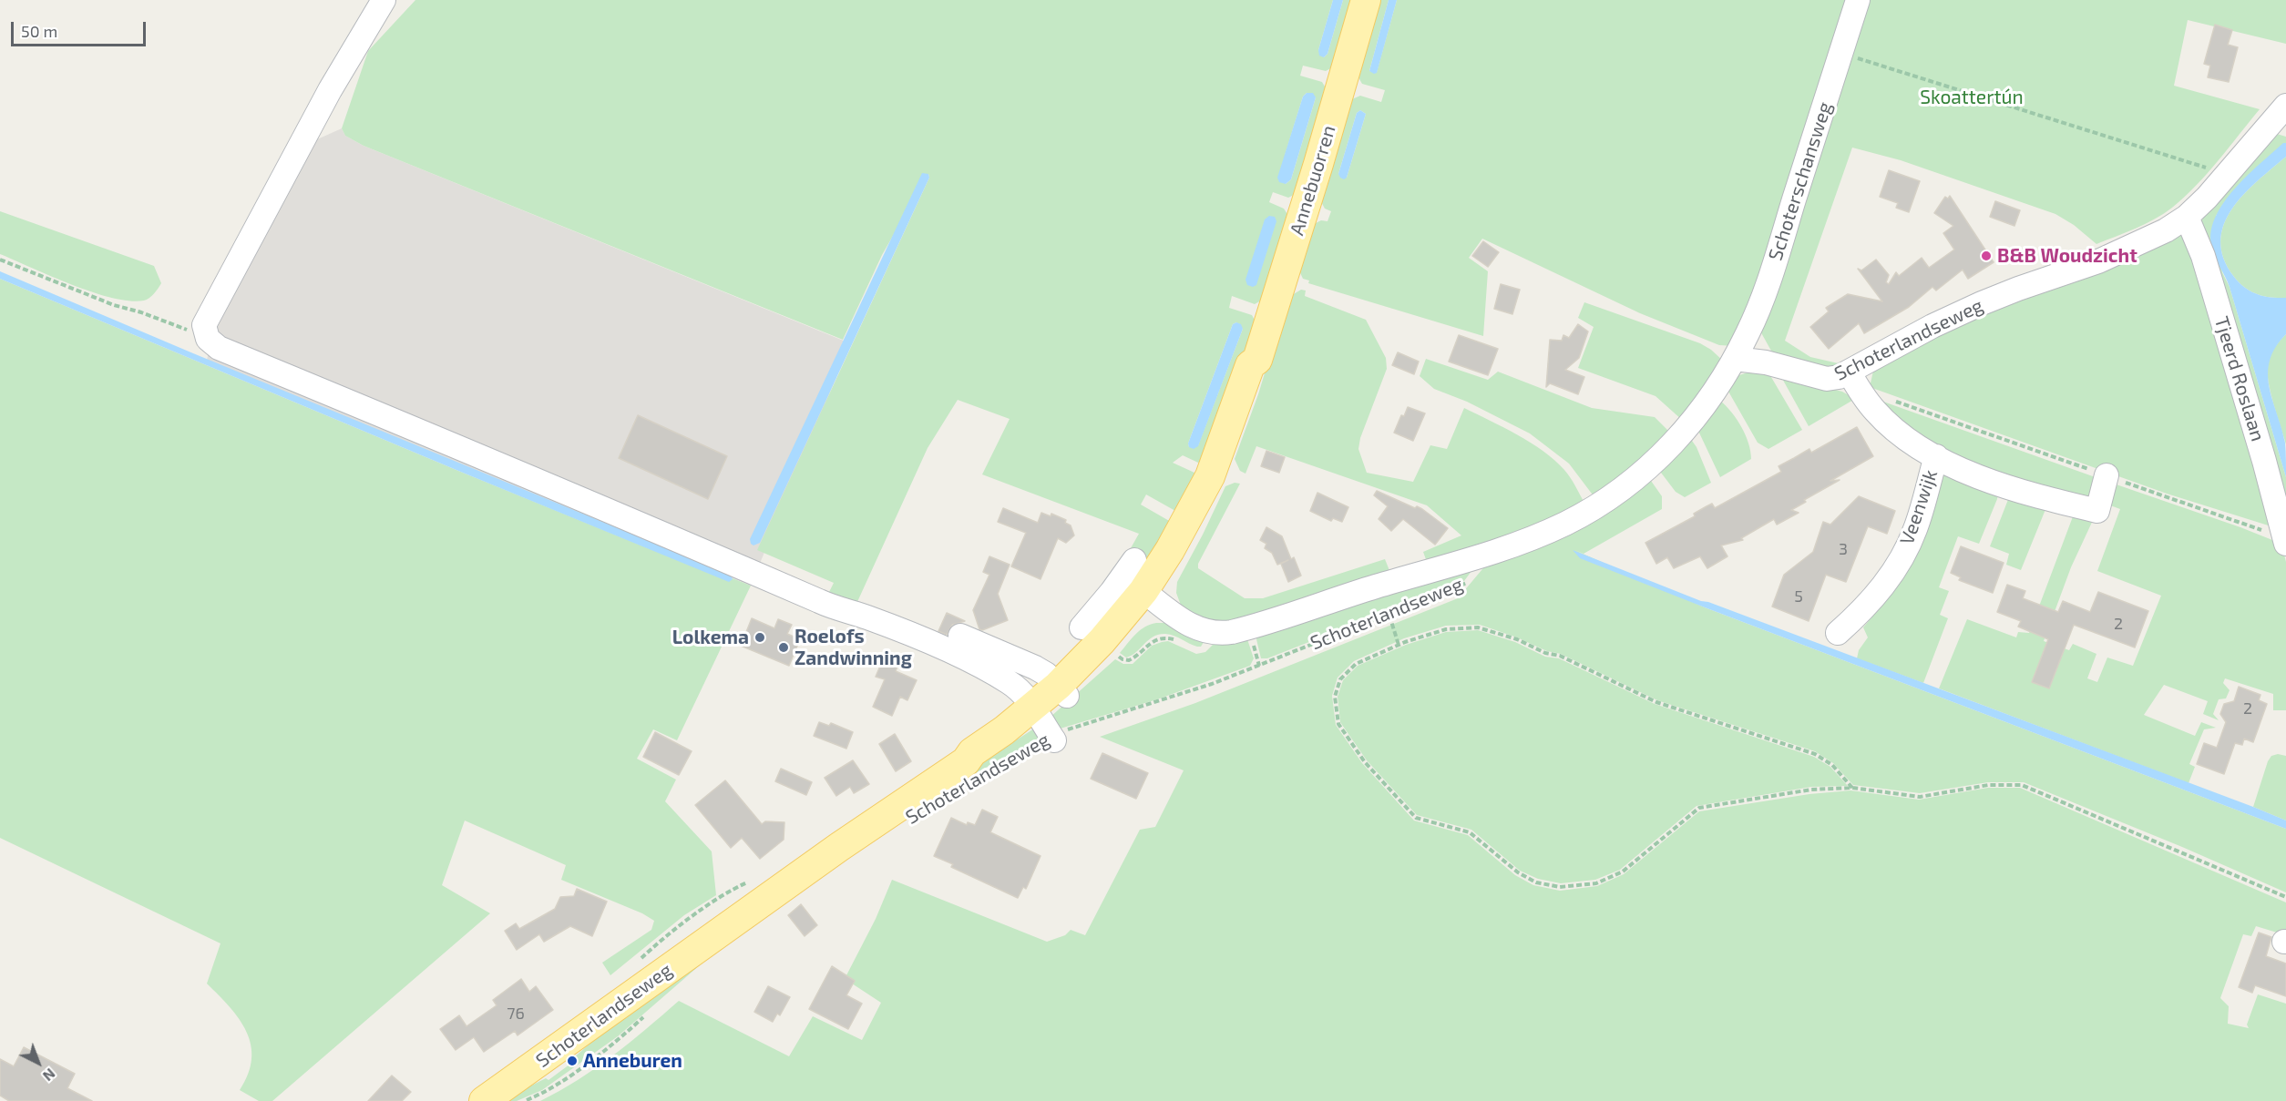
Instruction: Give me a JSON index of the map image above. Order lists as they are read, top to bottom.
{
  "streets": {
    "main road": ["Annebuorren", "Schoterlandseweg"],
    "street": ["Schoterschansweg", "Tjeerd Roslaan", "Veenwijk"]
  },
  "crossings": [
    ["Annebuorren", "Schoterlandseweg"],
    ["Schoterschansweg", "Schoterlandseweg"],
    ["Schoterlandseweg", "Tjeerd Roslaan"]
  ],
  "parks": ["Skoattertún"],
  "places": [
    "B&B Woudzicht",
    "Lolkema",
    "Roelofs Zandwinning",
    "Anneburen"
  ],
  "house_numbers": [
    "3",
    "5",
    "2",
    "2",
    "76"
  ],
  "scale_bar": "50 m",
  "north": "bottom right"
}
